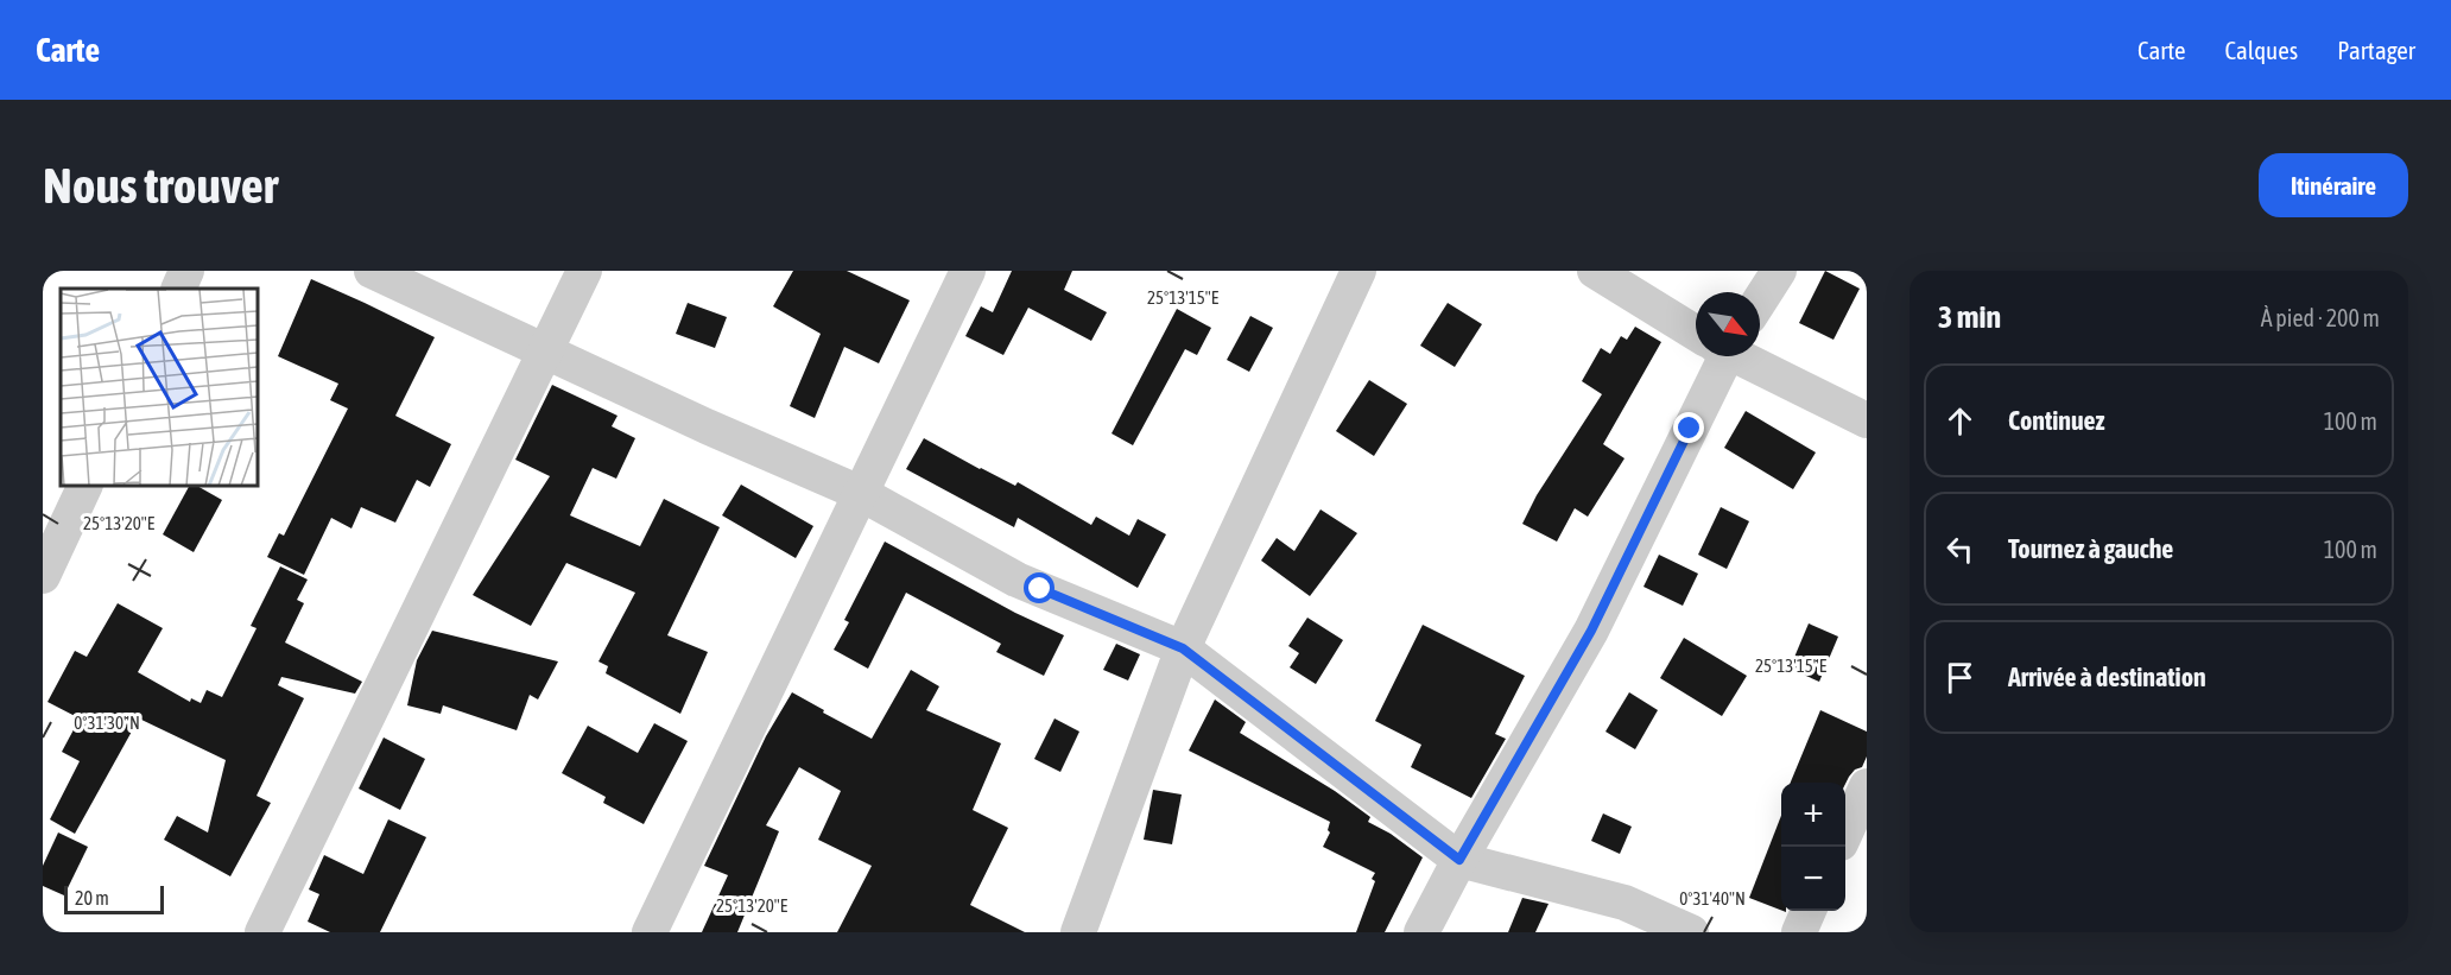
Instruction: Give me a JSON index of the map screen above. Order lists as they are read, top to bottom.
{
  "scale_bar": "20 m",
  "north": "bottom right",
  "page": {
    "header": "Carte",
    "nav": ["Carte", "Calques", "Partager"],
    "buttons": "Itinéraire",
    "title": "Nous trouver",
    "heading": ["3 min", "À pied · 200 m"],
    "list": [
      ["Continuez", "100 m"],
      ["Tournez à gauche", "100 m"],
      "Arrivée à destination"
    ],
    "map_buttons": ["+", "−"],
    "scale": "20 m"
  },
  "coordinates": [
    "25°13'15\"E",
    "25°13'20\"E",
    "0°31'30\"N",
    "0°31'40\"N"
  ]
}
